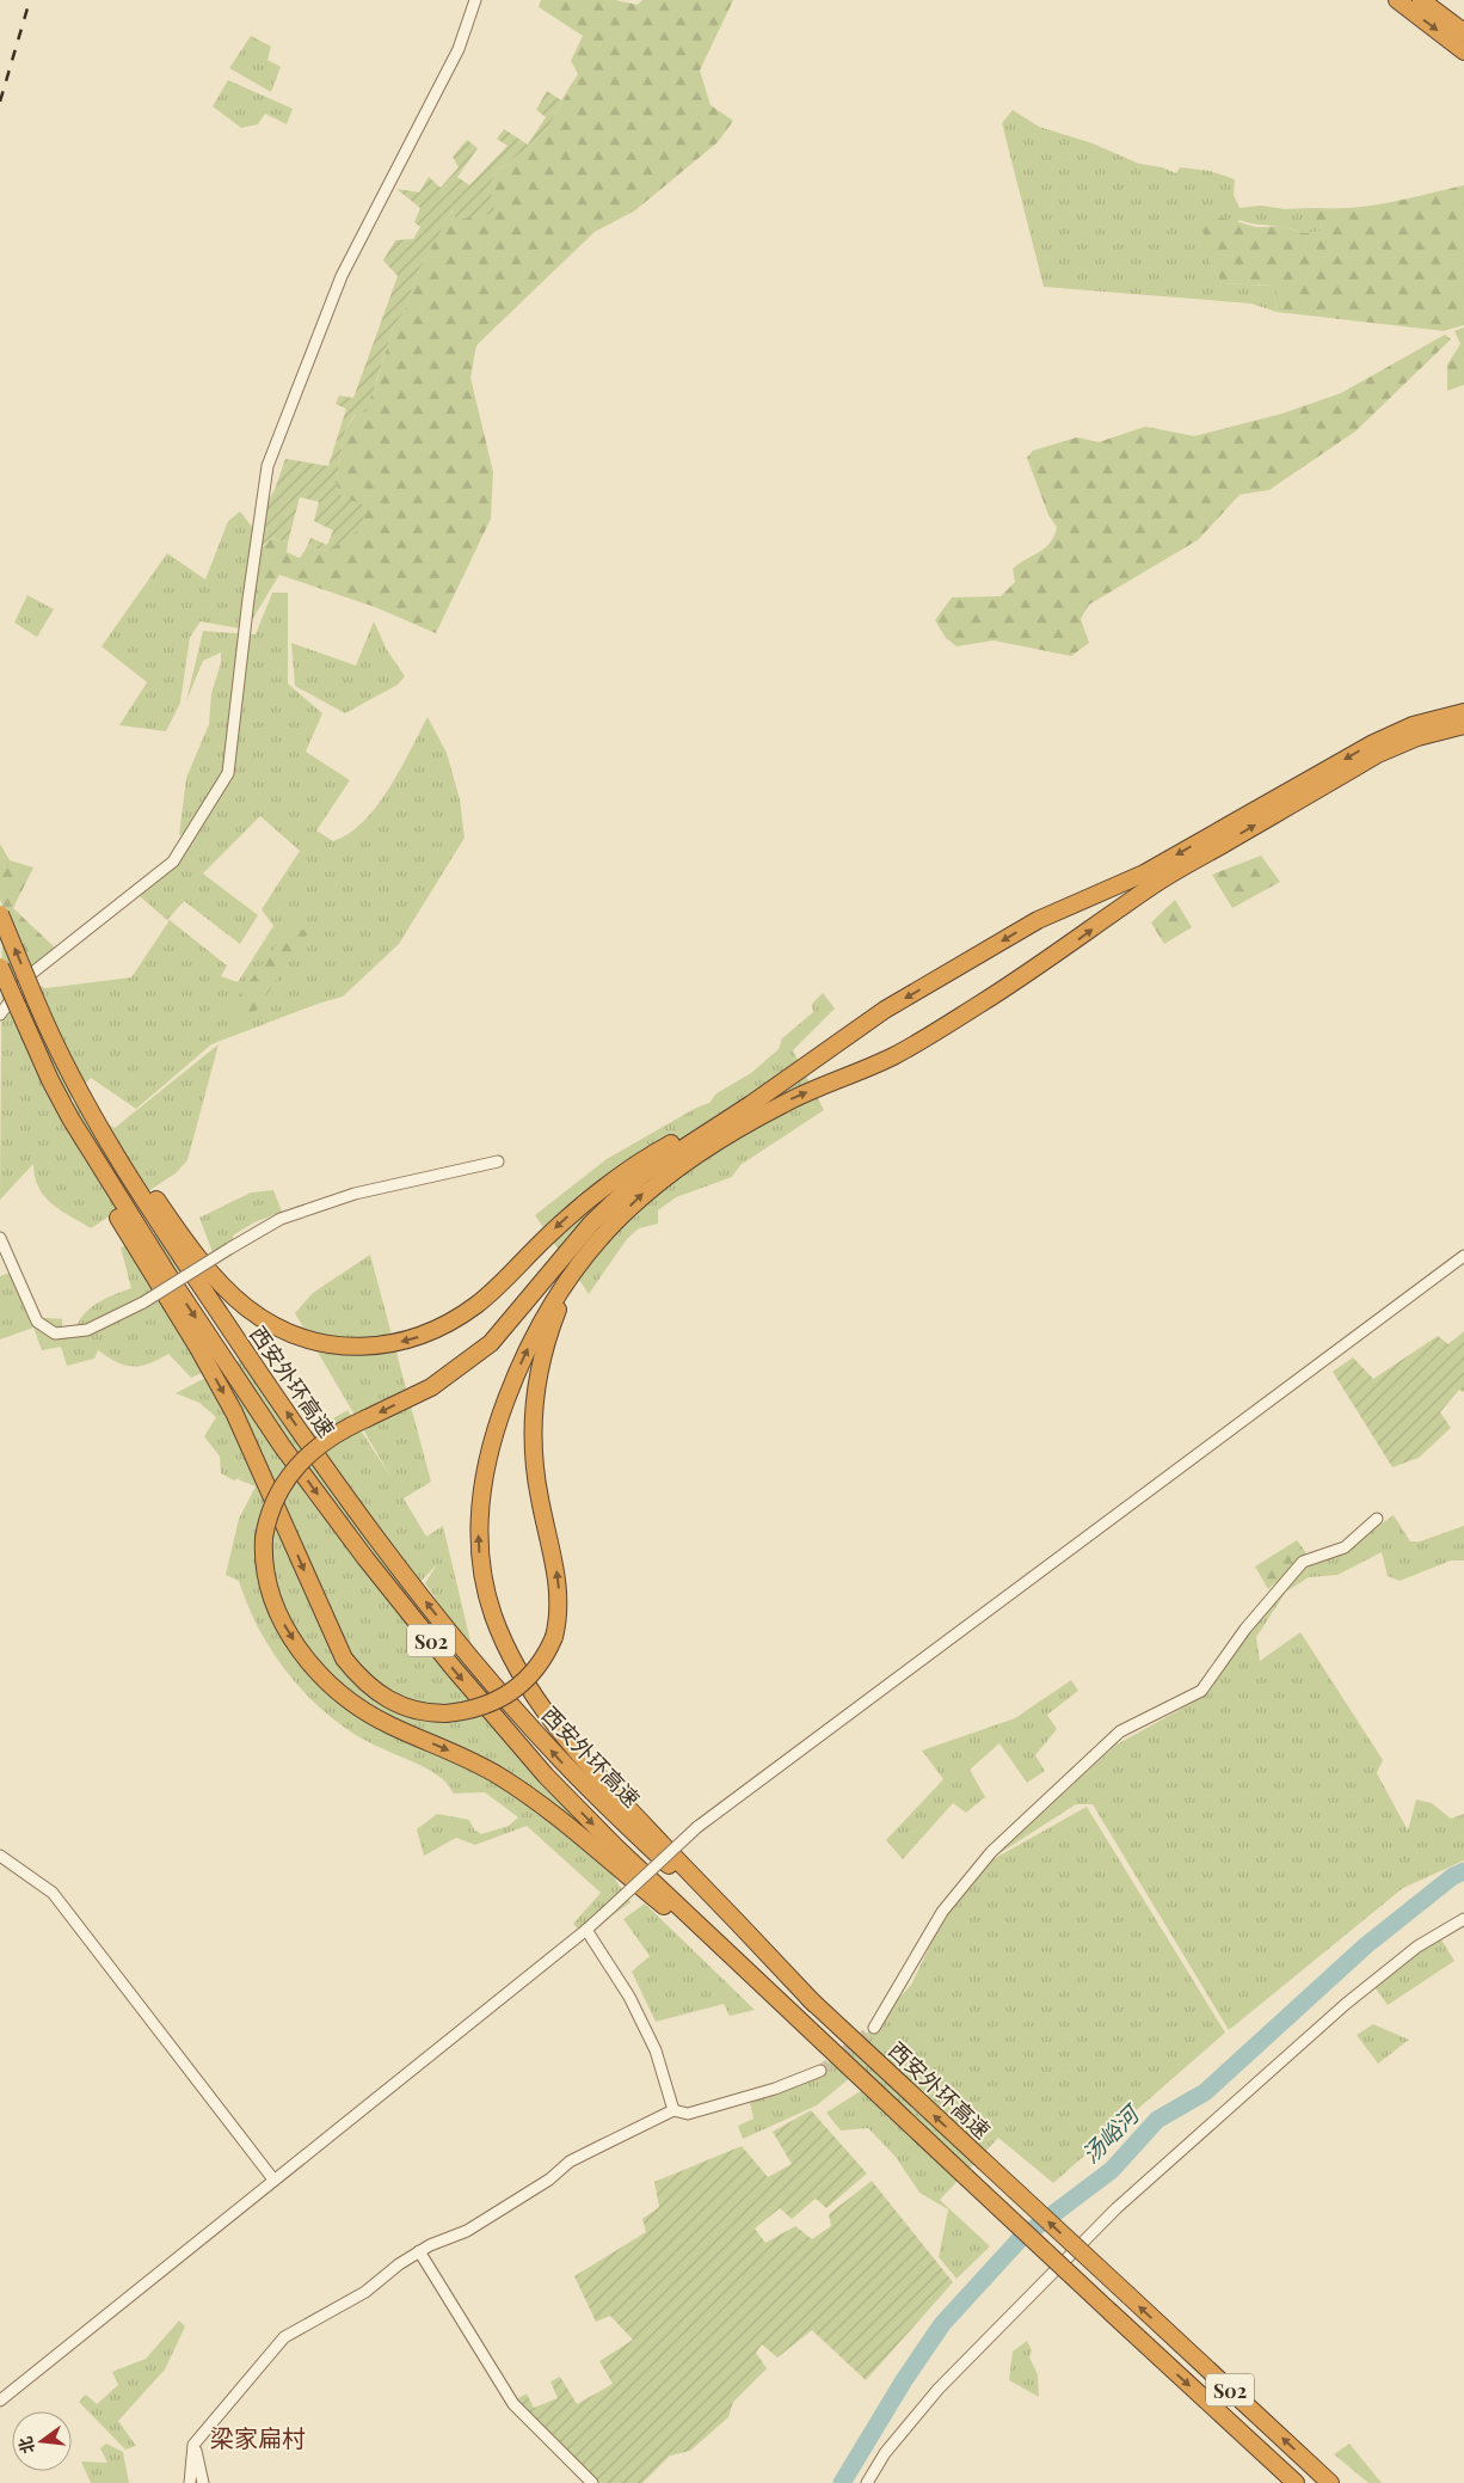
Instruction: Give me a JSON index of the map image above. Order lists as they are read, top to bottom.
{
  "streets": {
    "highway": ["西安外环高速", "S02"]
  },
  "districts": ["梁家扁村"],
  "water": ["汤峪河"],
  "north": "left"
}
